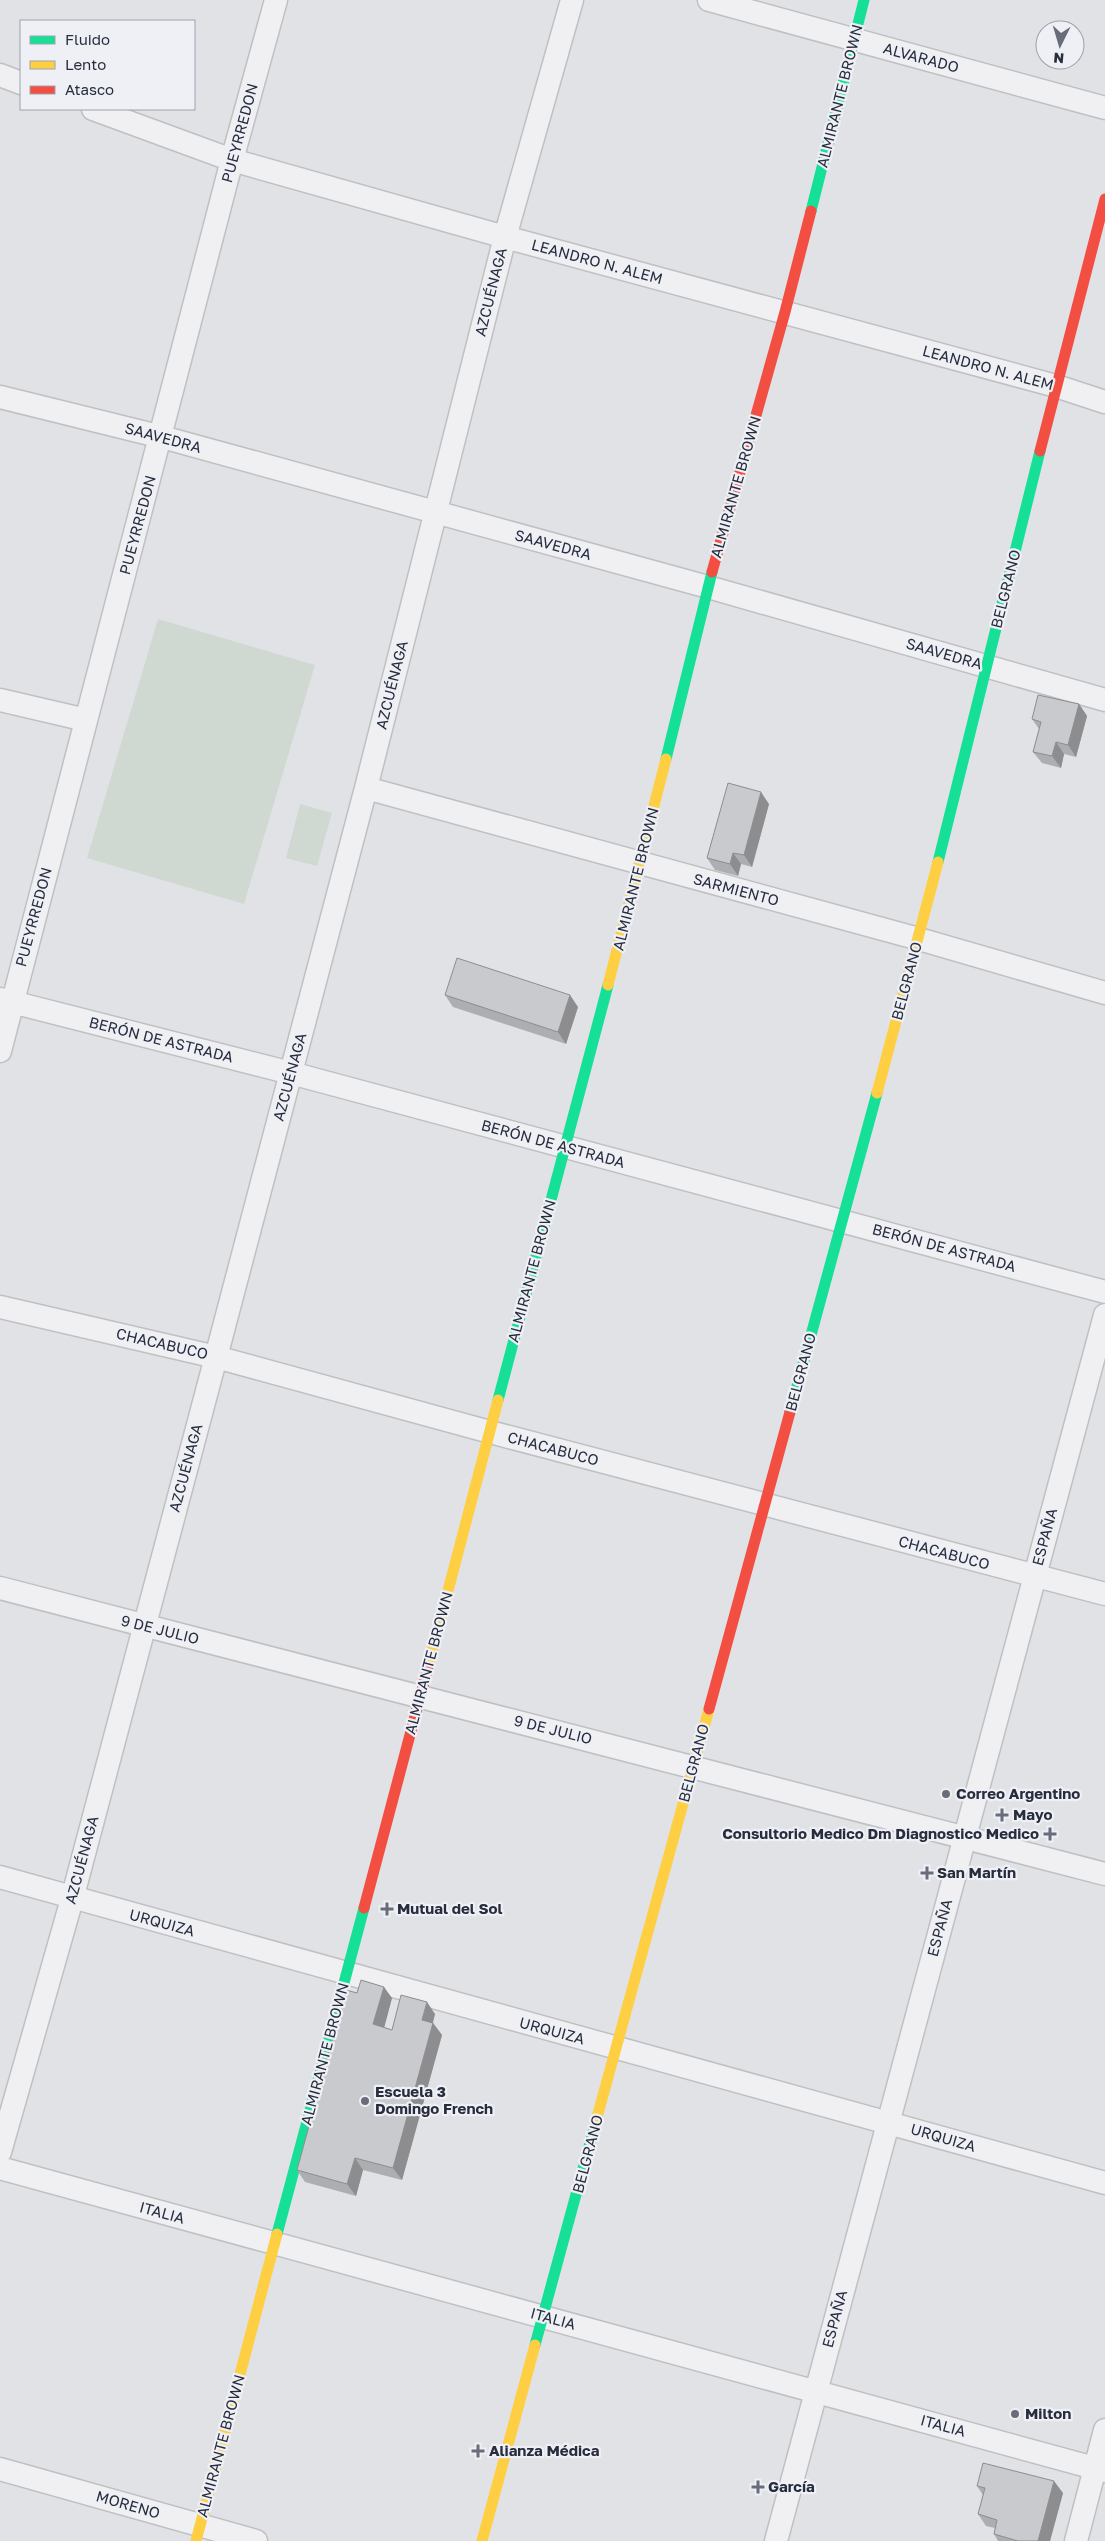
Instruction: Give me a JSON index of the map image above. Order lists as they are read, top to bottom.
{
  "streets": {
    "street": [
      "ALVARADO",
      "ALMIRANTE BROWN",
      "PUEYRREDON",
      "LEANDRO N. ALEM",
      "AZCUÉNAGA",
      "SAAVEDRA",
      "BELGRANO",
      "SARMIENTO",
      "BERÓN DE ASTRADA",
      "CHACABUCO",
      "ESPAÑA",
      "9 DE JULIO",
      "URQUIZA",
      "ITALIA",
      "MORENO"
    ]
  },
  "crossings": [
    ["ALVARADO", "ALMIRANTE BROWN"],
    ["ALMIRANTE BROWN", "LEANDRO N. ALEM"],
    ["ALMIRANTE BROWN", "SAAVEDRA"],
    ["ALMIRANTE BROWN", "SARMIENTO"],
    ["ALMIRANTE BROWN", "BERÓN DE ASTRADA"],
    ["ALMIRANTE BROWN", "CHACABUCO"],
    ["ALMIRANTE BROWN", "9 DE JULIO"],
    ["ALMIRANTE BROWN", "URQUIZA"],
    ["ALMIRANTE BROWN", "ITALIA"],
    ["ALMIRANTE BROWN", "MORENO"],
    ["PUEYRREDON", "LEANDRO N. ALEM"],
    ["PUEYRREDON", "SAAVEDRA"],
    ["PUEYRREDON", "BERÓN DE ASTRADA"],
    ["LEANDRO N. ALEM", "AZCUÉNAGA"],
    ["LEANDRO N. ALEM", "BELGRANO"],
    ["AZCUÉNAGA", "SAAVEDRA"],
    ["AZCUÉNAGA", "SARMIENTO"],
    ["AZCUÉNAGA", "BERÓN DE ASTRADA"],
    ["AZCUÉNAGA", "CHACABUCO"],
    ["AZCUÉNAGA", "9 DE JULIO"],
    ["AZCUÉNAGA", "URQUIZA"],
    ["SAAVEDRA", "BELGRANO"],
    ["BELGRANO", "SARMIENTO"],
    ["BELGRANO", "BERÓN DE ASTRADA"],
    ["BELGRANO", "CHACABUCO"],
    ["BELGRANO", "9 DE JULIO"],
    ["BELGRANO", "URQUIZA"],
    ["BELGRANO", "ITALIA"],
    ["CHACABUCO", "ESPAÑA"],
    ["ESPAÑA", "9 DE JULIO"],
    ["ESPAÑA", "URQUIZA"],
    ["ESPAÑA", "ITALIA"]
  ],
  "places": {
    "other": ["Correo Argentino", "Escuela 3 Domingo French", "Milton"],
    "health": [
      "Mayo",
      "Consultorio Medico Dm Diagnostico Medico",
      "San Martín",
      "Mutual del Sol",
      "Alianza Médica",
      "García"
    ]
  },
  "legend": ["Fluido", "Lento", "Atasco"],
  "north": "bottom"
}
